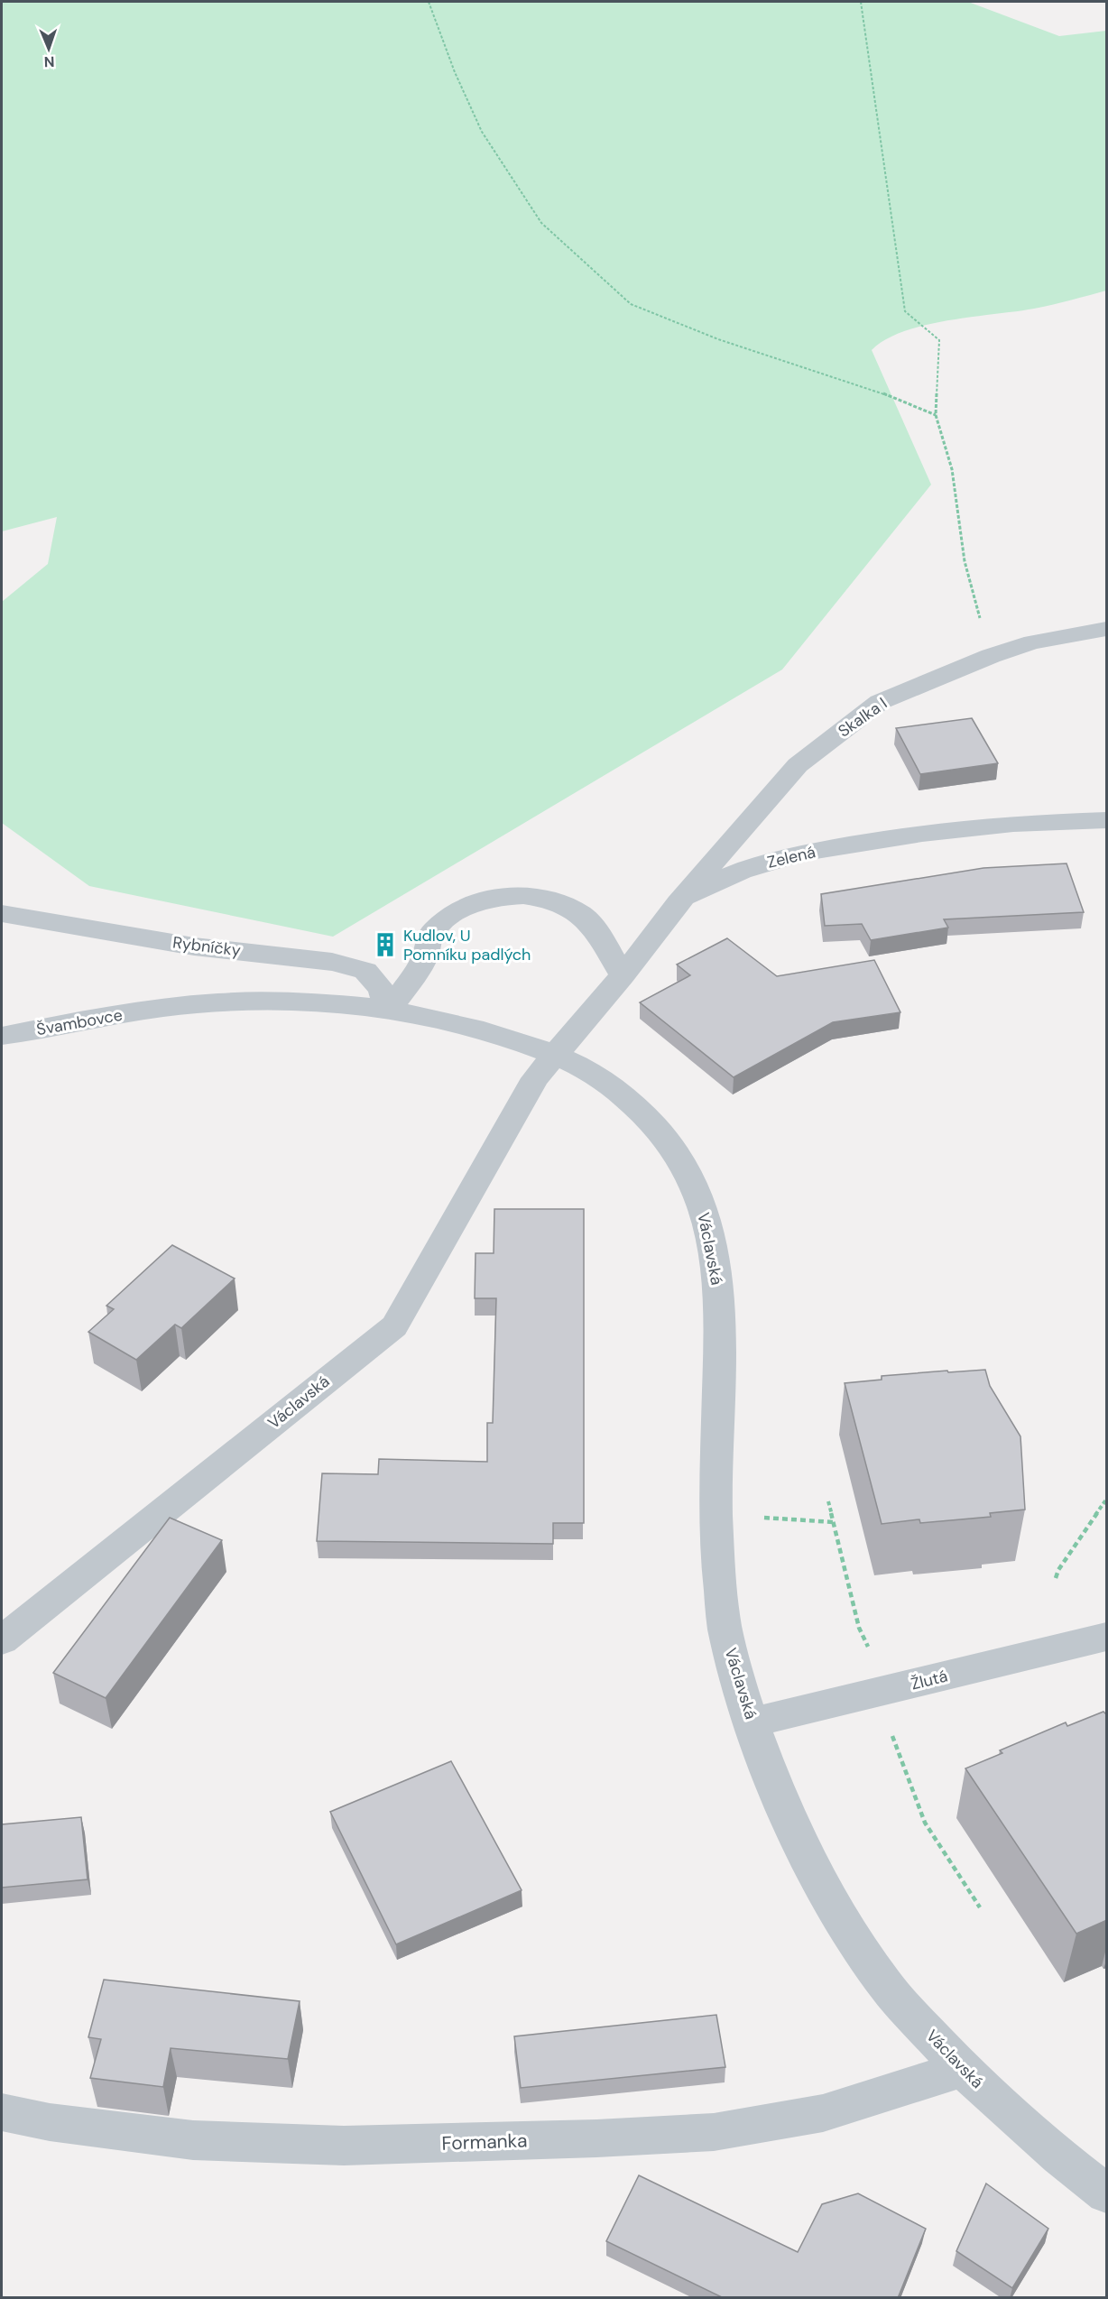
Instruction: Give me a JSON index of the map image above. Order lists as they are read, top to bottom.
{
  "streets": {
    "street": [
      "Skalka I",
      "Zelená",
      "Rybníčky",
      "Švambovce",
      "Václavská",
      "Žlutá",
      "Formanka"
    ]
  },
  "crossings": [
    ["Skalka I", "Zelená"],
    ["Zelená", "Švambovce"],
    ["Zelená", "Václavská"],
    ["Rybníčky", "Švambovce"],
    ["Švambovce", "Václavská"],
    ["Václavská", "Žlutá"],
    ["Václavská", "Formanka"]
  ],
  "places": {
    "building": ["Kudlov, U Pomníku padlých"]
  },
  "north": "bottom"
}
